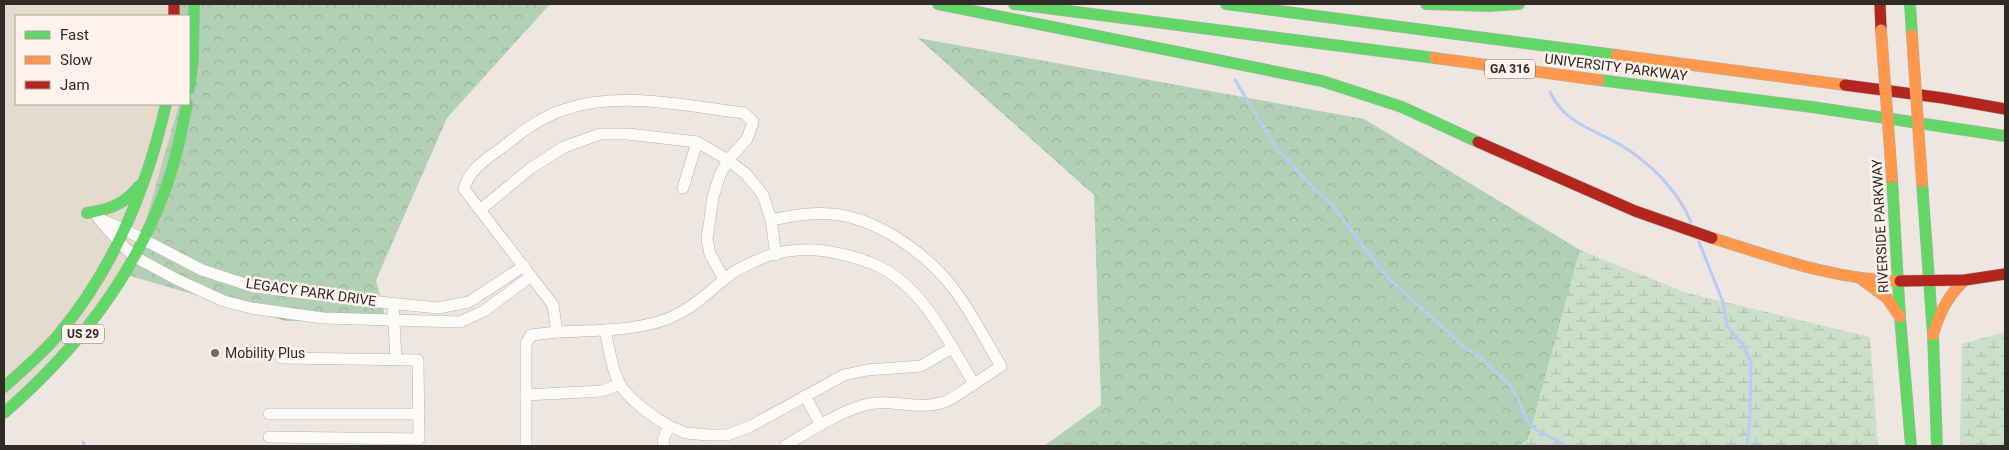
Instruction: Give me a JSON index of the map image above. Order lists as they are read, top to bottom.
{
  "streets": {
    "main road": [
      "UNIVERSITY PARKWAY",
      "GA 316",
      "RIVERSIDE PARKWAY",
      "US 29"
    ],
    "street": ["LEGACY PARK DRIVE"]
  },
  "crossings": [
    ["LEGACY PARK DRIVE", "US 29"]
  ],
  "places": ["Mobility Plus"],
  "legend": ["Fast", "Slow", "Jam"]
}
